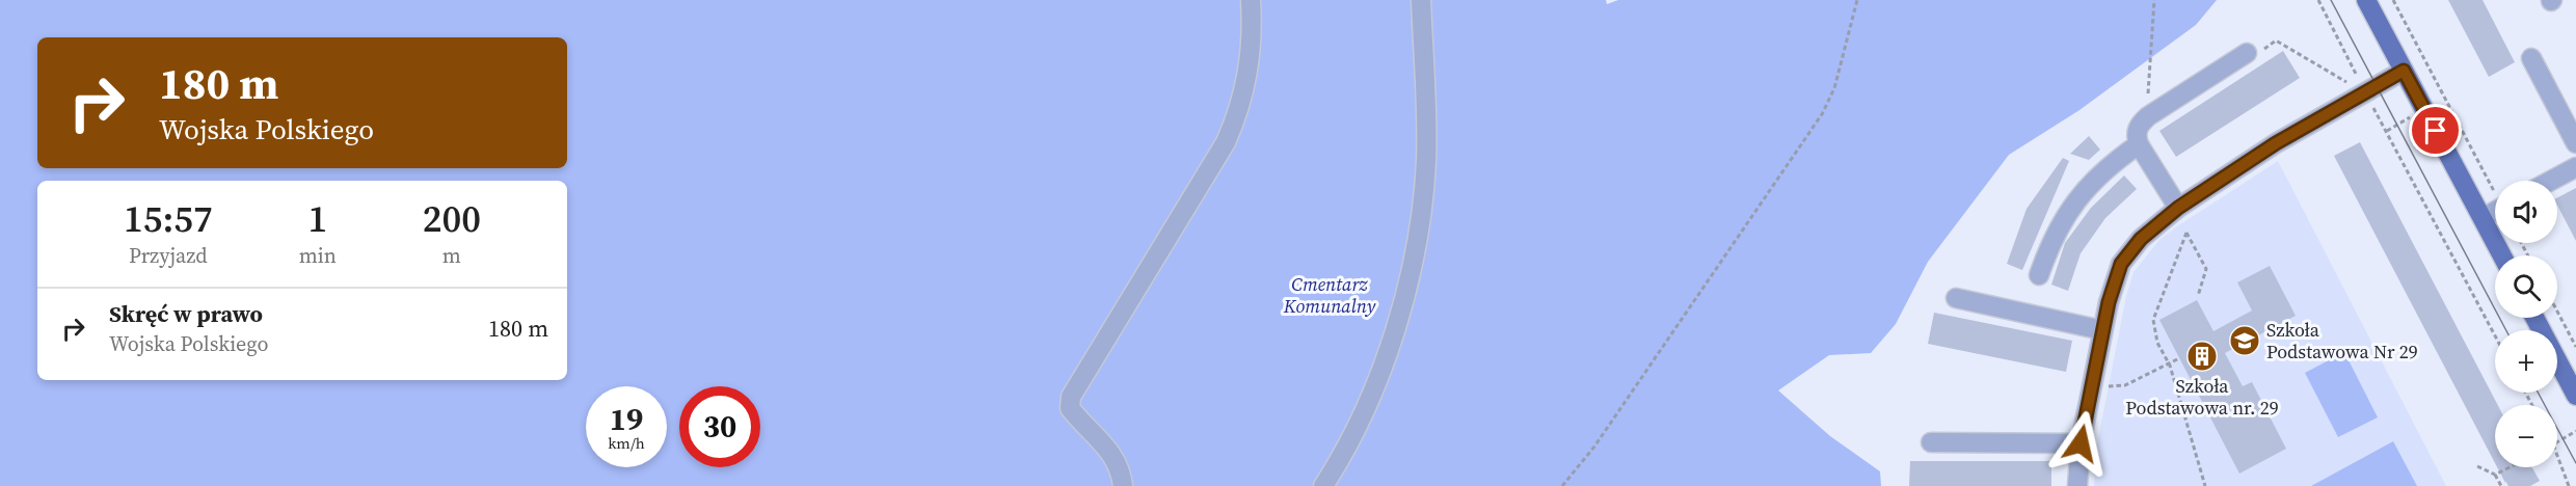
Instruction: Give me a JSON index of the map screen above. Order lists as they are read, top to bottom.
{
  "parks": ["Cmentarz Komunalny"],
  "places": {
    "school or university": ["Szkoła Podstawowa Nr 29"],
    "building": ["Szkoła Podstawowa nr. 29"]
  },
  "page": {
    "turn": ["180 m", "Wojska Polskiego"],
    "map_buttons": ["+", "−"],
    "eta": [
      "15:57",
      "Przyjazd",
      "1",
      "min",
      "200",
      "m"
    ],
    "list": [
      {
        "name": "Skręć w prawo",
        "note": "Wojska Polskiego",
        "value": "180 m"
      }
    ],
    "speed": "19 km/h",
    "limit": "30"
  }
}
